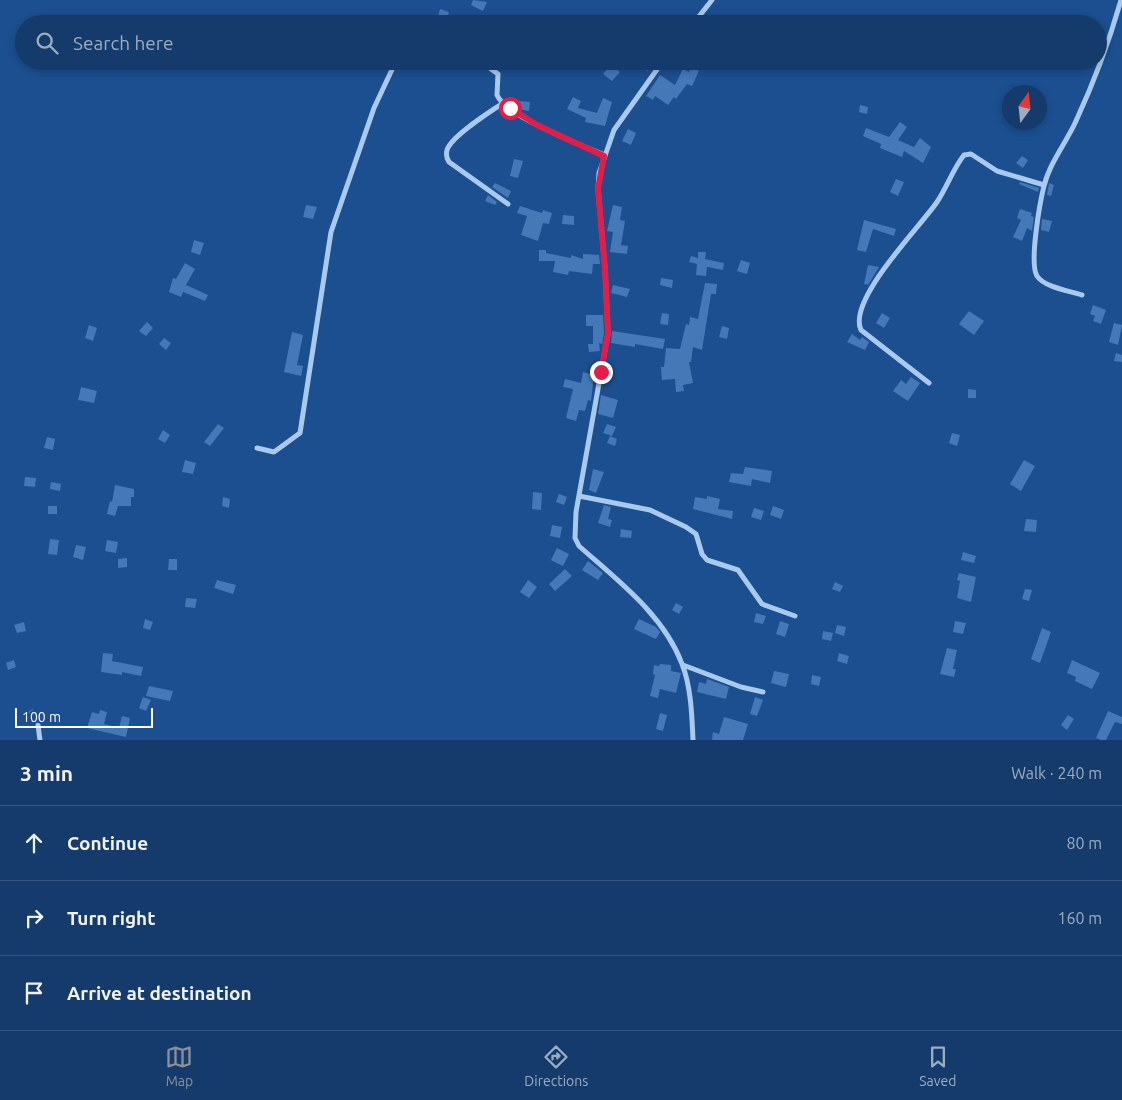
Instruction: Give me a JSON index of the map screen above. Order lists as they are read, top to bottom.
{
  "scale_bar": "100 m",
  "north": "top",
  "page": {
    "search": "Search here",
    "scale": "100 m",
    "heading": ["3 min", "Walk · 240 m"],
    "list": [
      ["Continue", "80 m"],
      ["Turn right", "160 m"],
      "Arrive at destination"
    ],
    "nav": ["Map", "Directions", "Saved"]
  }
}
